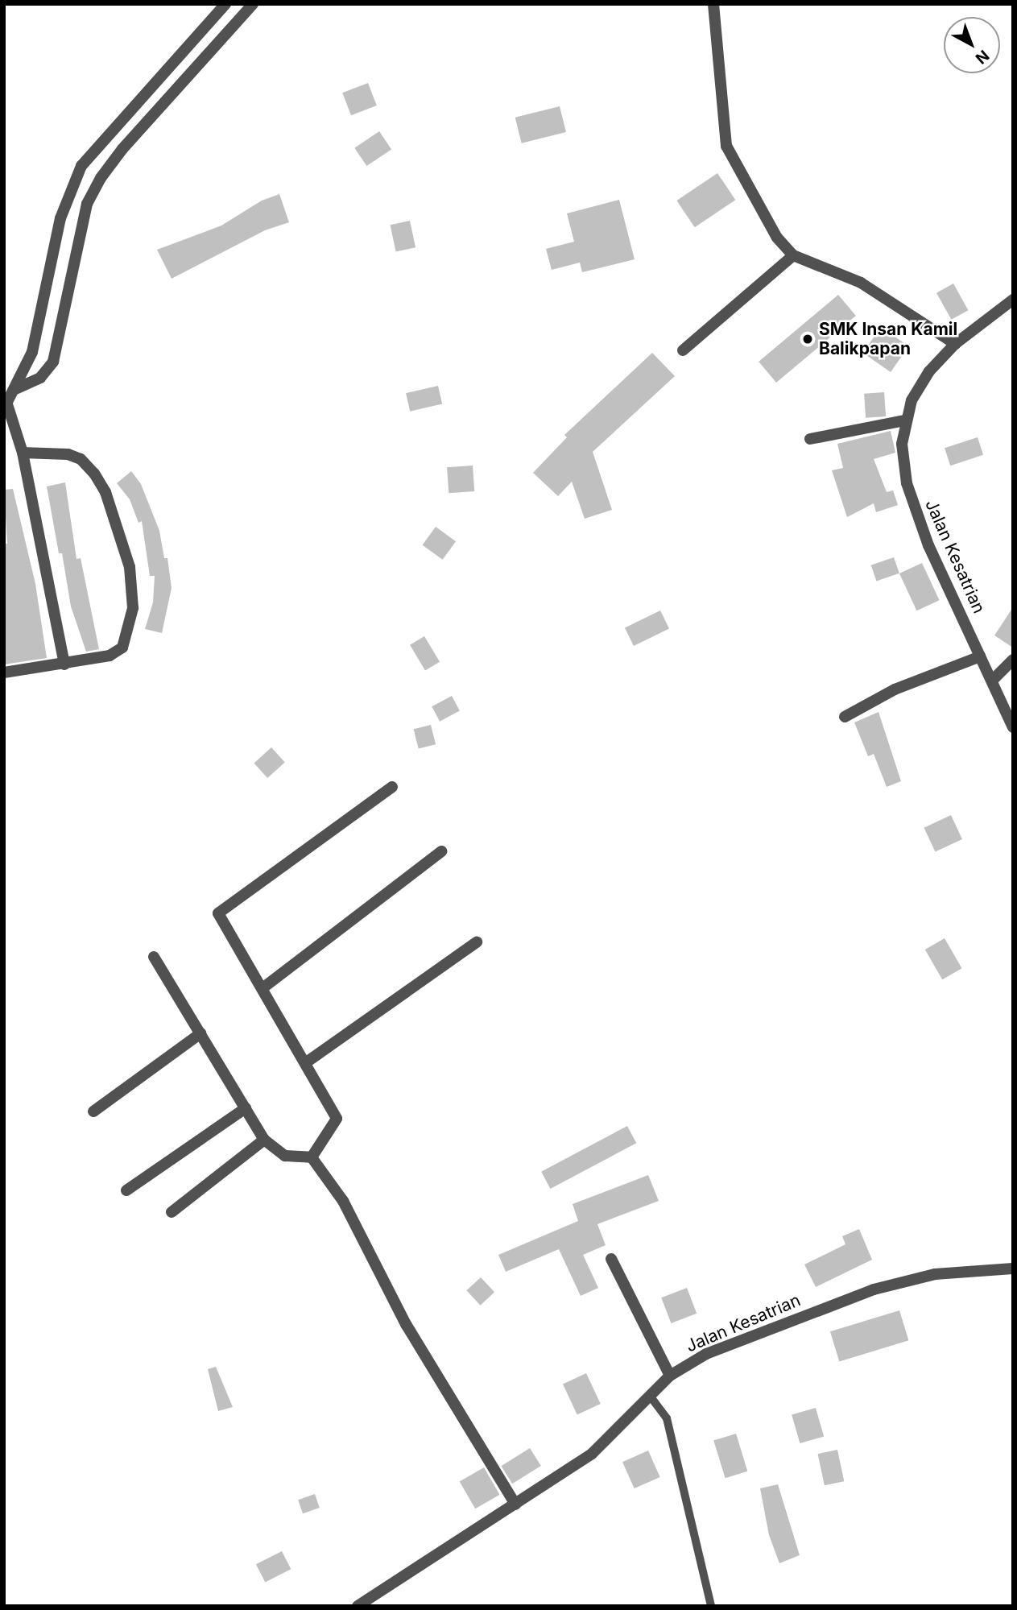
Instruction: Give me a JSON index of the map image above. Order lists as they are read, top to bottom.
{
  "streets": {
    "street": ["Jalan Kesatrian"]
  },
  "places": ["SMK Insan Kamil Balikpapan"],
  "north": "bottom right"
}
